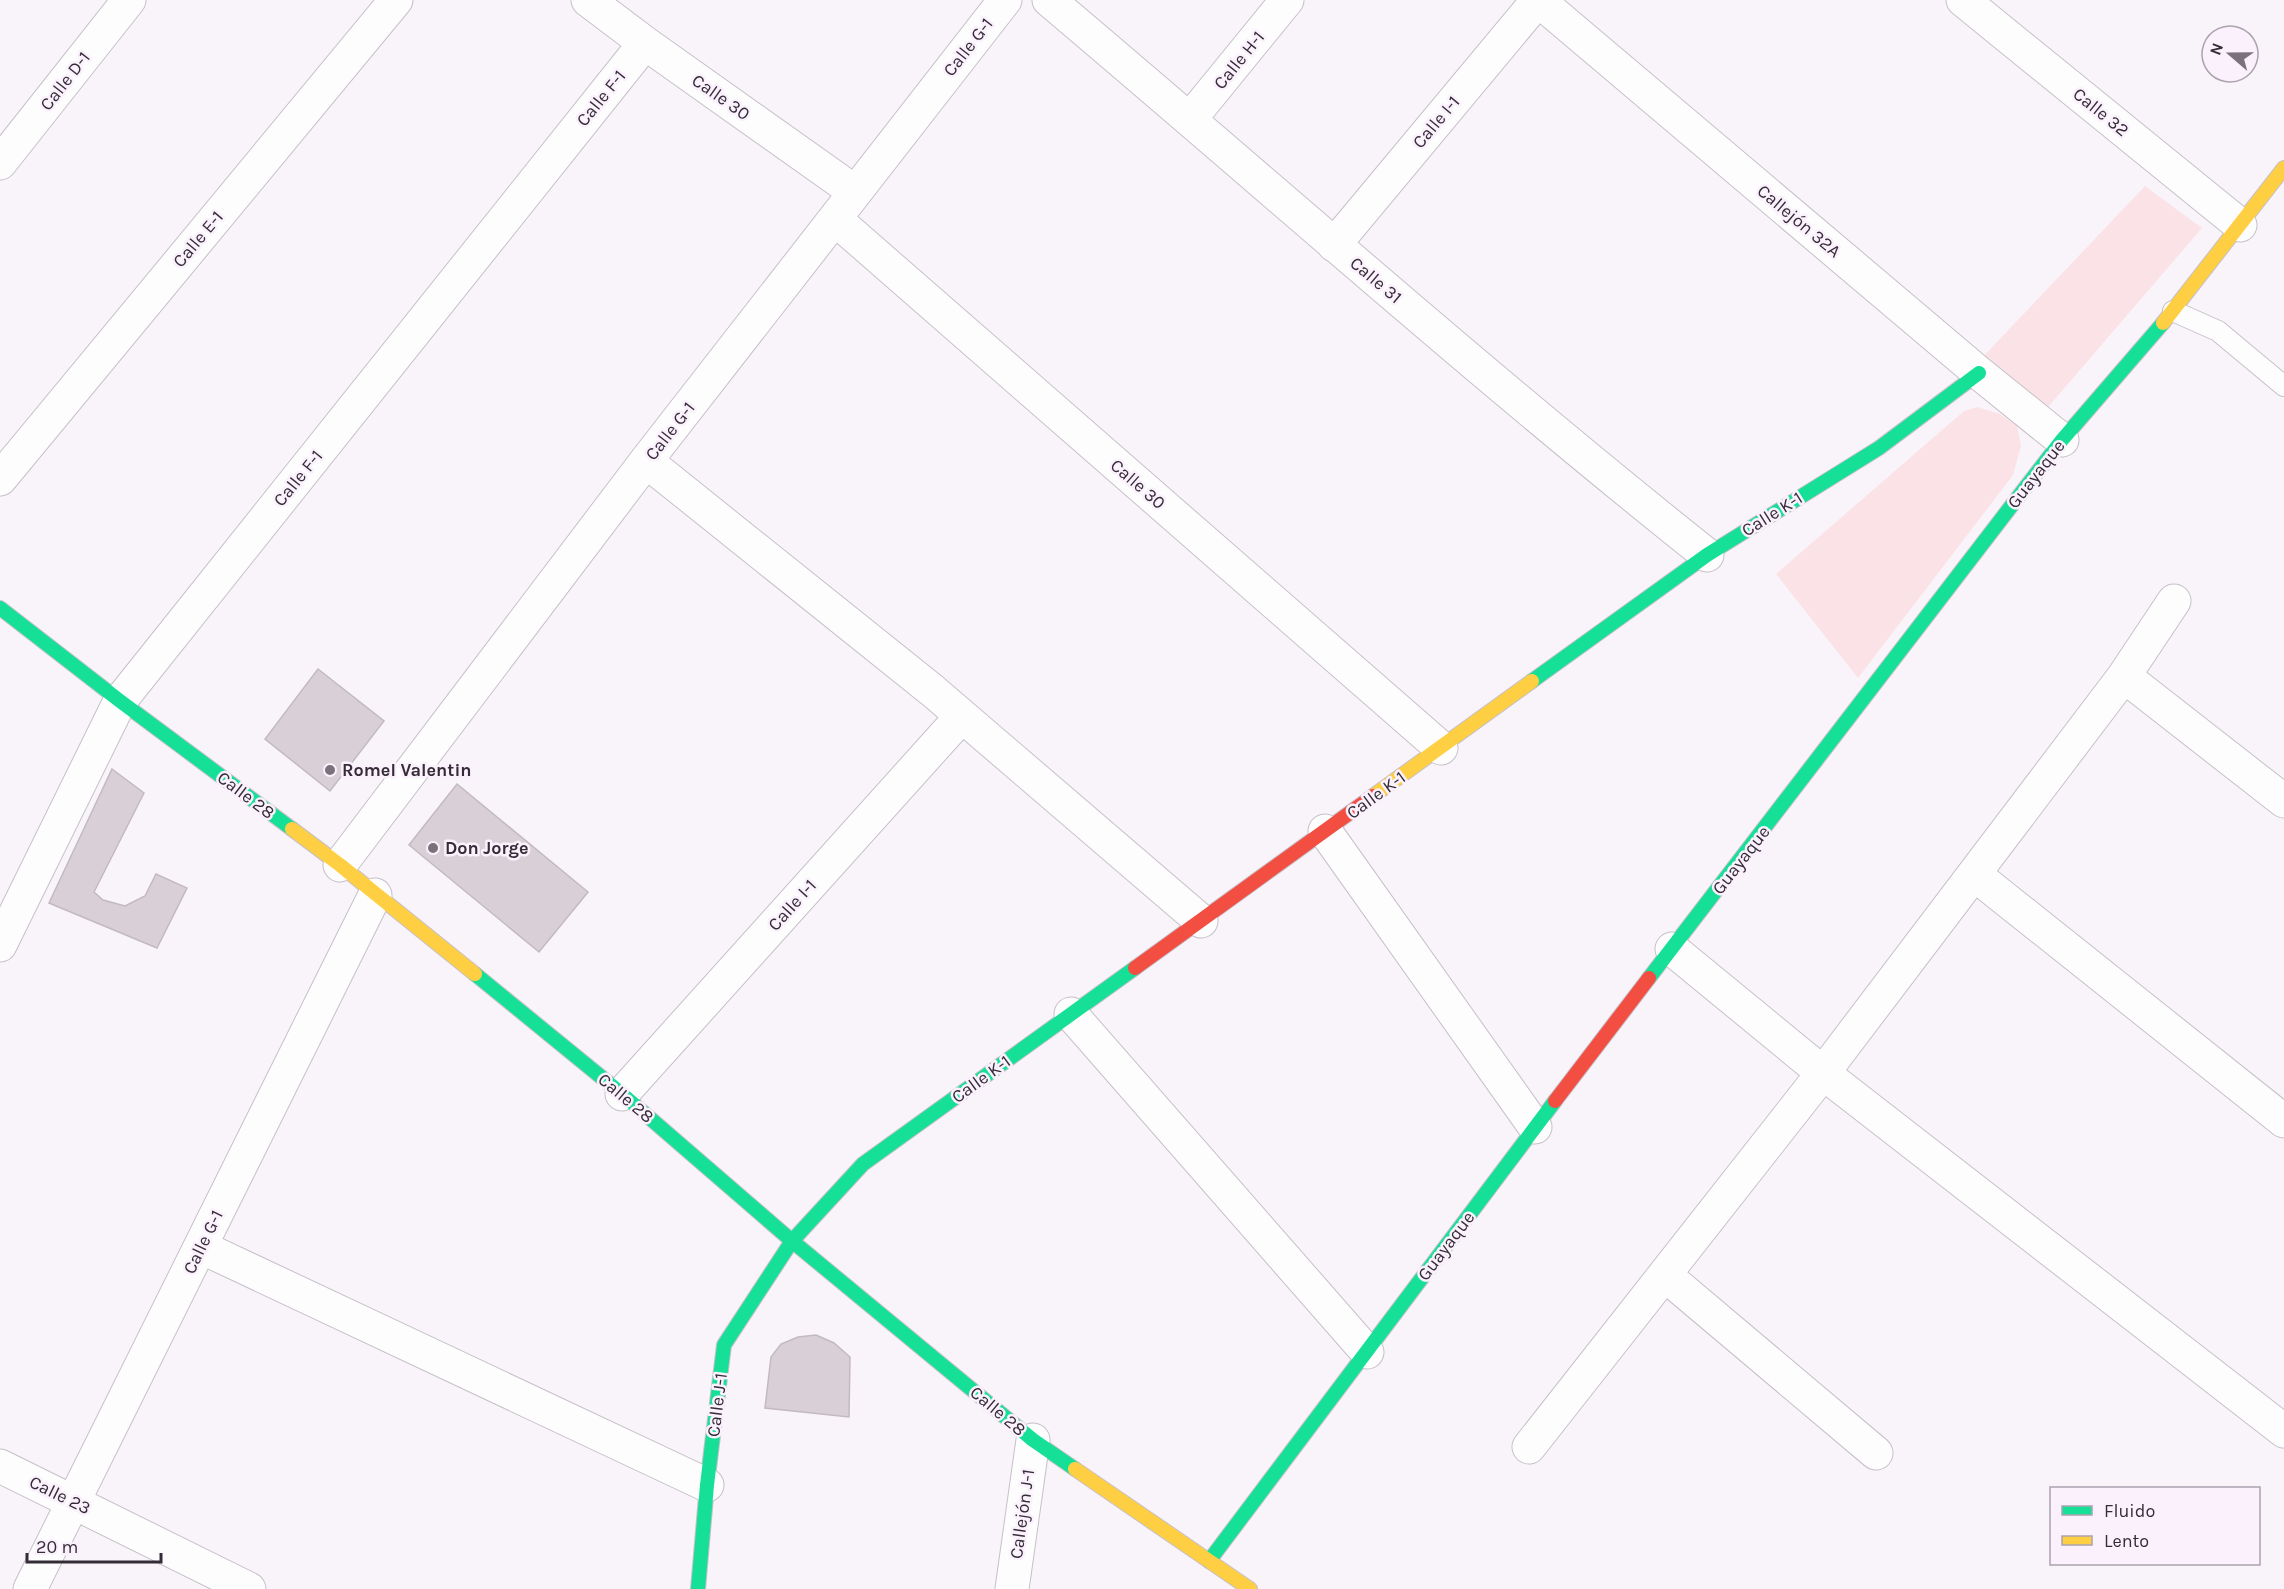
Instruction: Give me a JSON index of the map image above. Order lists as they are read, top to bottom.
{
  "streets": {
    "street": [
      "Calle G-1",
      "Calle H-1",
      "Calle D-1",
      "Calle 30",
      "Calle F-1",
      "Calle 32",
      "Calle I-1",
      "Callejón 32A",
      "Calle E-1",
      "Calle 31",
      "Guayaque",
      "Calle K-1",
      "Calle 28",
      "Calle J-1",
      "Calle 23",
      "Callejón J-1"
    ]
  },
  "crossings": [
    ["Calle G-1", "Calle 30"],
    ["Calle G-1", "Calle 28"],
    ["Calle G-1", "Calle 23"],
    ["Calle H-1", "Calle 31"],
    ["Calle 30", "Calle F-1"],
    ["Calle 30", "Calle K-1"],
    ["Calle F-1", "Calle 28"],
    ["Calle 32", "Guayaque"],
    ["Calle I-1", "Callejón 32A"],
    ["Calle I-1", "Calle 31"],
    ["Calle I-1", "Calle 28"],
    ["Callejón 32A", "Guayaque"],
    ["Callejón 32A", "Calle K-1"],
    ["Calle 31", "Calle K-1"],
    ["Guayaque", "Calle 28"],
    ["Calle K-1", "Calle 28"],
    ["Calle K-1", "Calle J-1"],
    ["Calle 28", "Calle J-1"],
    ["Calle 28", "Callejón J-1"]
  ],
  "places": ["Romel Valentin", "Don Jorge"],
  "legend": ["Fluido", "Lento"],
  "scale_bar": "20 m",
  "north": "left"
}
